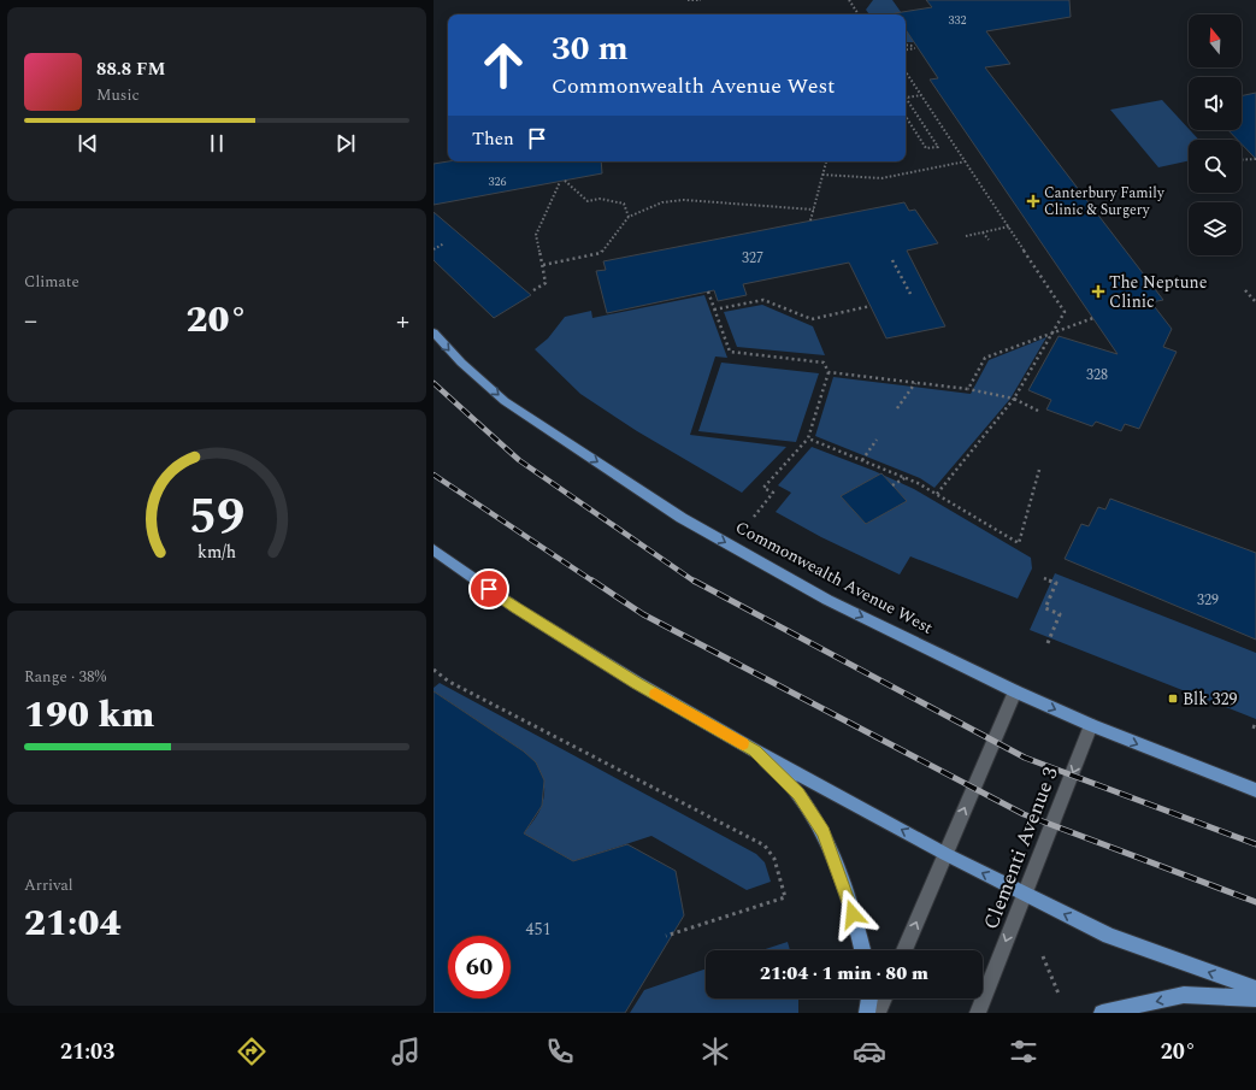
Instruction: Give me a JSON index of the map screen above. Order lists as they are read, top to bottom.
{
  "streets": {
    "main road": ["Commonwealth Avenue West"],
    "street": ["Clementi Avenue 3"]
  },
  "crossings": [
    ["Commonwealth Avenue West", "Clementi Avenue 3"]
  ],
  "one_way": ["Commonwealth Avenue West"],
  "places": {
    "health": ["Canterbury Family Clinic & Surgery", "The Neptune Clinic"],
    "transit": ["Blk 329"]
  },
  "house_numbers": [
    "332",
    "326",
    "327",
    "328",
    "329",
    "451"
  ],
  "north": "top",
  "page": {
    "turn": ["30 m", "Commonwealth Avenue West"],
    "song": ["88.8 FM", "Music"],
    "then": "Then",
    "tile": [
      "Climate",
      ["Range · 38%", "190 km"],
      ["Arrival", "21:04"]
    ],
    "heat": ["−", "20°", "+"],
    "limit": "60",
    "trip": "21:04 · 1 min · 80 m",
    "tabs": ["21:03", "20°"],
    "gauge": ["59", "km/h"]
  }
}
